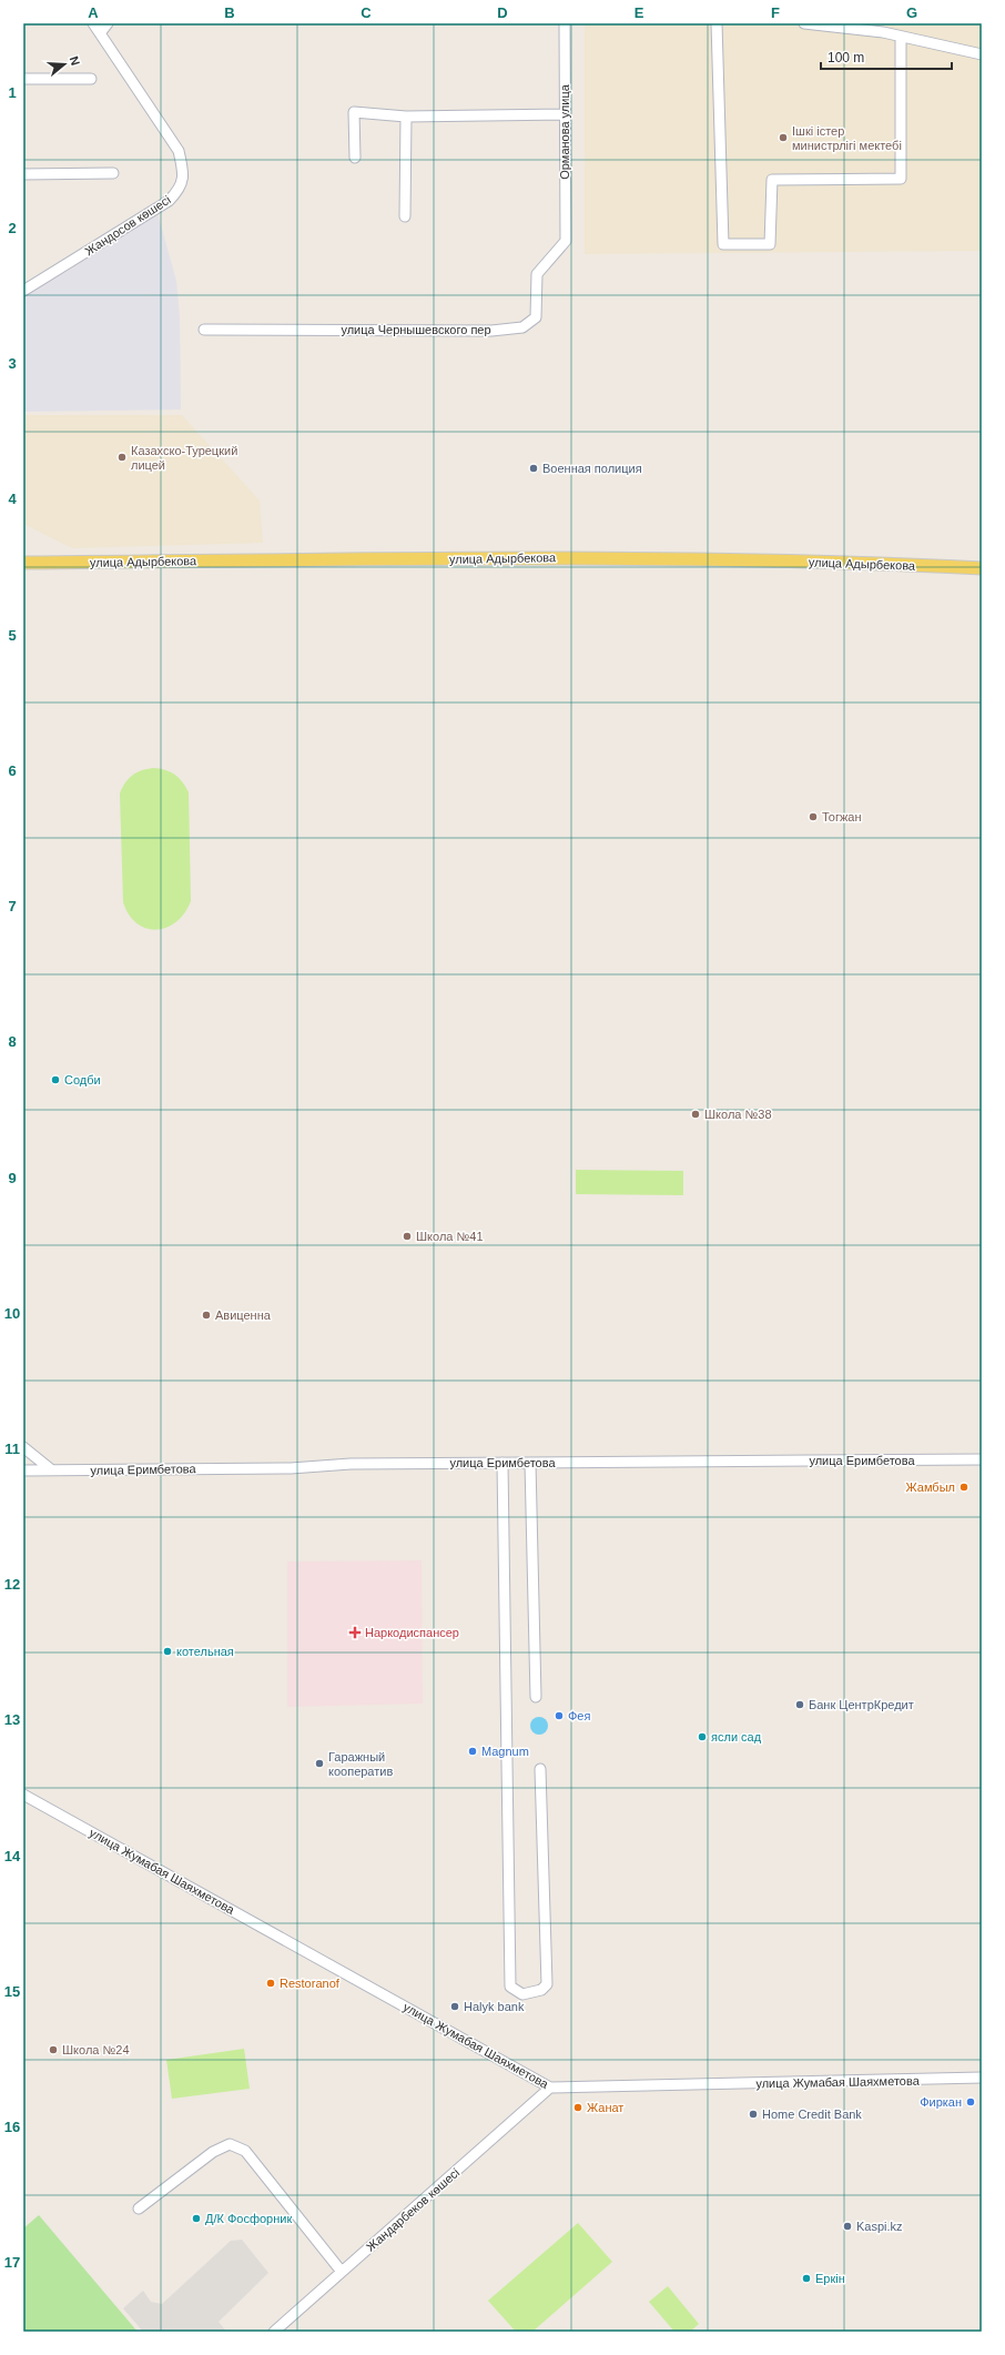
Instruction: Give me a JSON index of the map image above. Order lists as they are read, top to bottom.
{
  "streets": {
    "main road": ["улица Адырбекова"],
    "street": [
      "Орманова улица",
      "Жандосов көшесі",
      "улица Чернышевского пер",
      "улица Еримбетова",
      "улица Жумабая Шаяхметова",
      "Жандарбеков көшесі"
    ]
  },
  "crossings": [
    ["Орманова улица", "улица Чернышевского пер"],
    ["улица Жумабая Шаяхметова", "Жандарбеков көшесі"]
  ],
  "places": {
    "other": [
      "Ішкі істер министрлігі мектебі",
      "Казахско-Турецкий лицей",
      "Военная полиция",
      "Тогжан",
      "Содби",
      "Школа №38",
      "Школа №41",
      "Авиценна",
      "Жамбыл",
      "котельная",
      "Банк ЦентрКредит",
      "Фея",
      "ясли сад",
      "Magnum",
      "Гаражный кооператив",
      "Restoranof",
      "Halyk bank",
      "Школа №24",
      "Фиркан",
      "Жанат",
      "Home Credit Bank",
      "Д/К Фосфорник",
      "Kaspi.kz",
      "Еркін"
    ],
    "health": ["Наркодиспансер"]
  },
  "scale_bar": "100 m",
  "north": "right",
  "grid": {
    "columns": [
      "A",
      "B",
      "C",
      "D",
      "E",
      "F",
      "G"
    ],
    "rows": [
      "1",
      "2",
      "3",
      "4",
      "5",
      "6",
      "7",
      "8",
      "9",
      "10",
      "11",
      "12",
      "13",
      "14",
      "15",
      "16",
      "17"
    ]
  }
}
